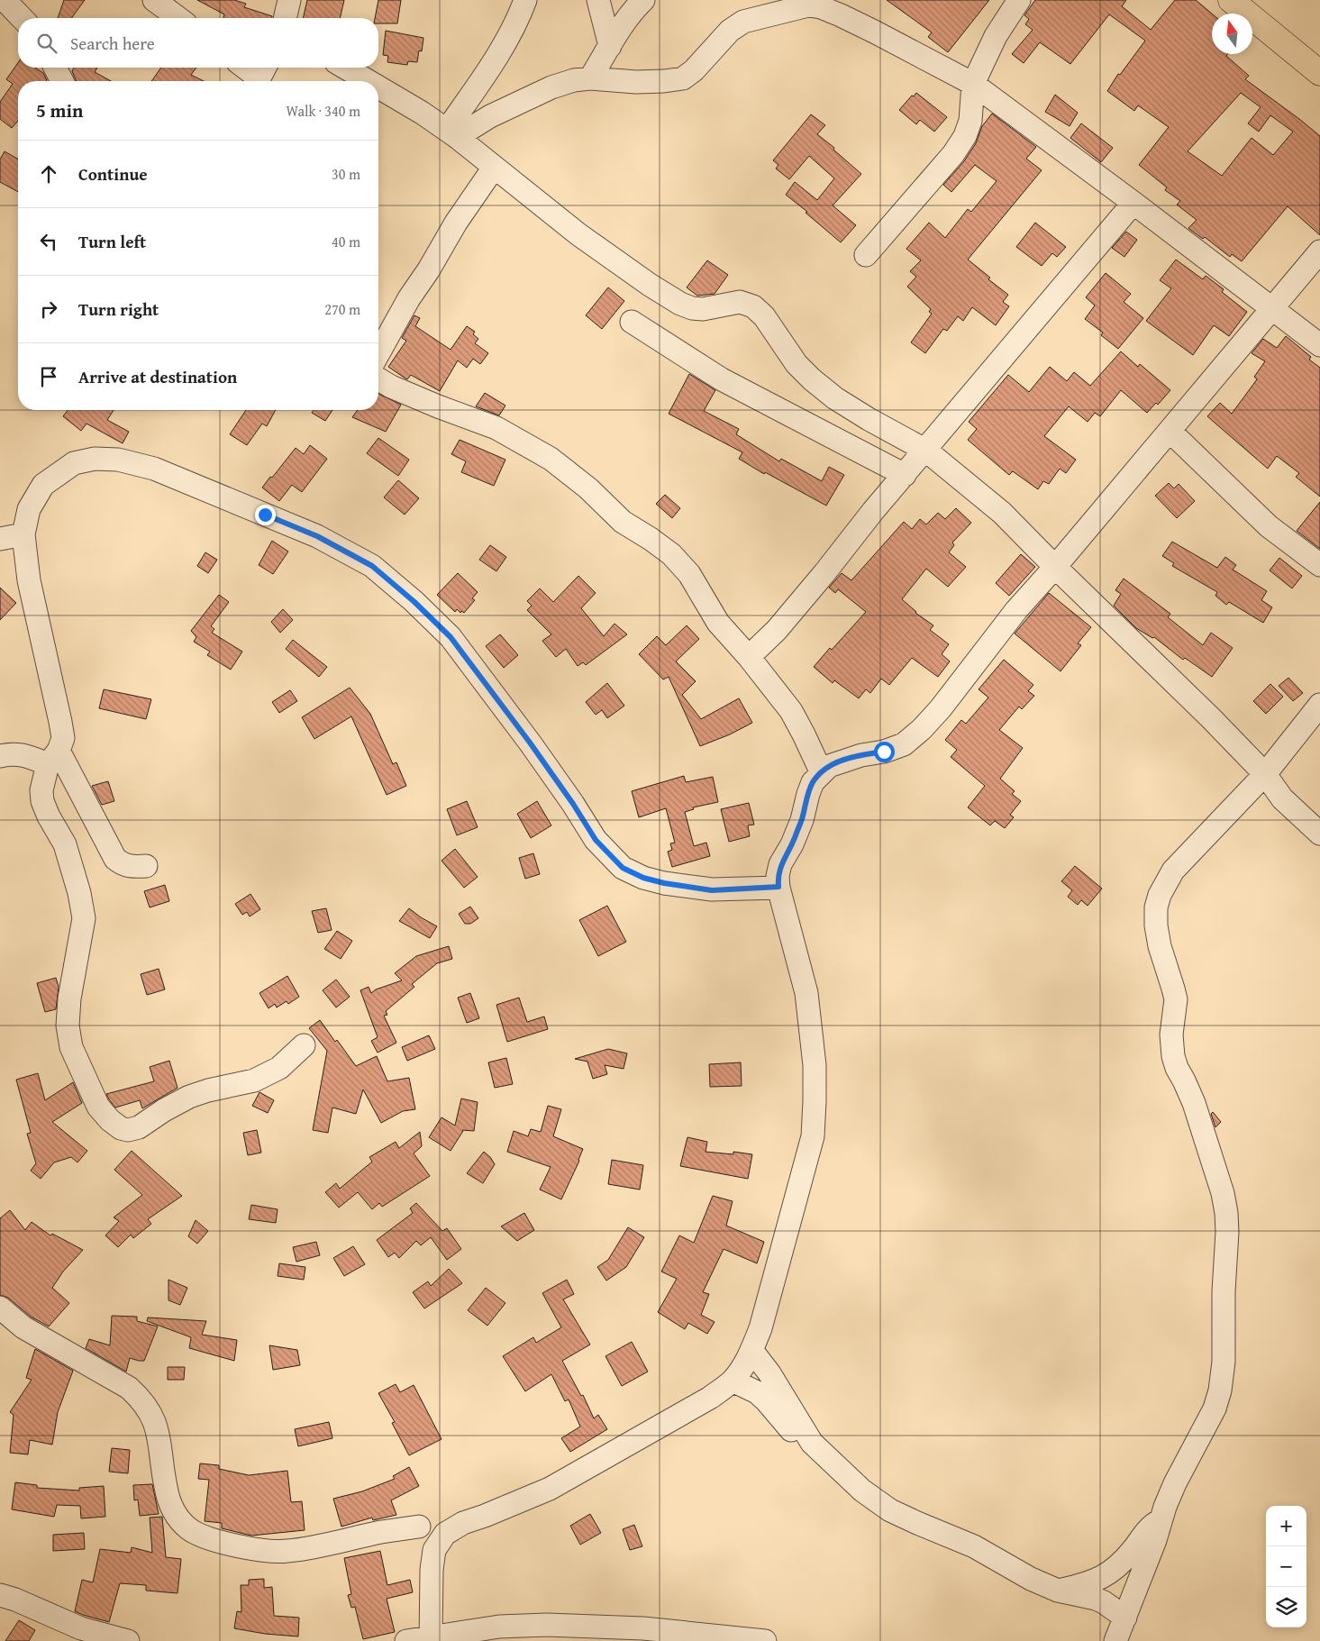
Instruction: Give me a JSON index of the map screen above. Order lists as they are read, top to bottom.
{
  "north": "top",
  "page": {
    "search": "Search here",
    "heading": ["5 min", "Walk · 340 m"],
    "list": [
      ["Continue", "30 m"],
      ["Turn left", "40 m"],
      ["Turn right", "270 m"],
      "Arrive at destination"
    ],
    "map_buttons": ["+", "−"]
  }
}
